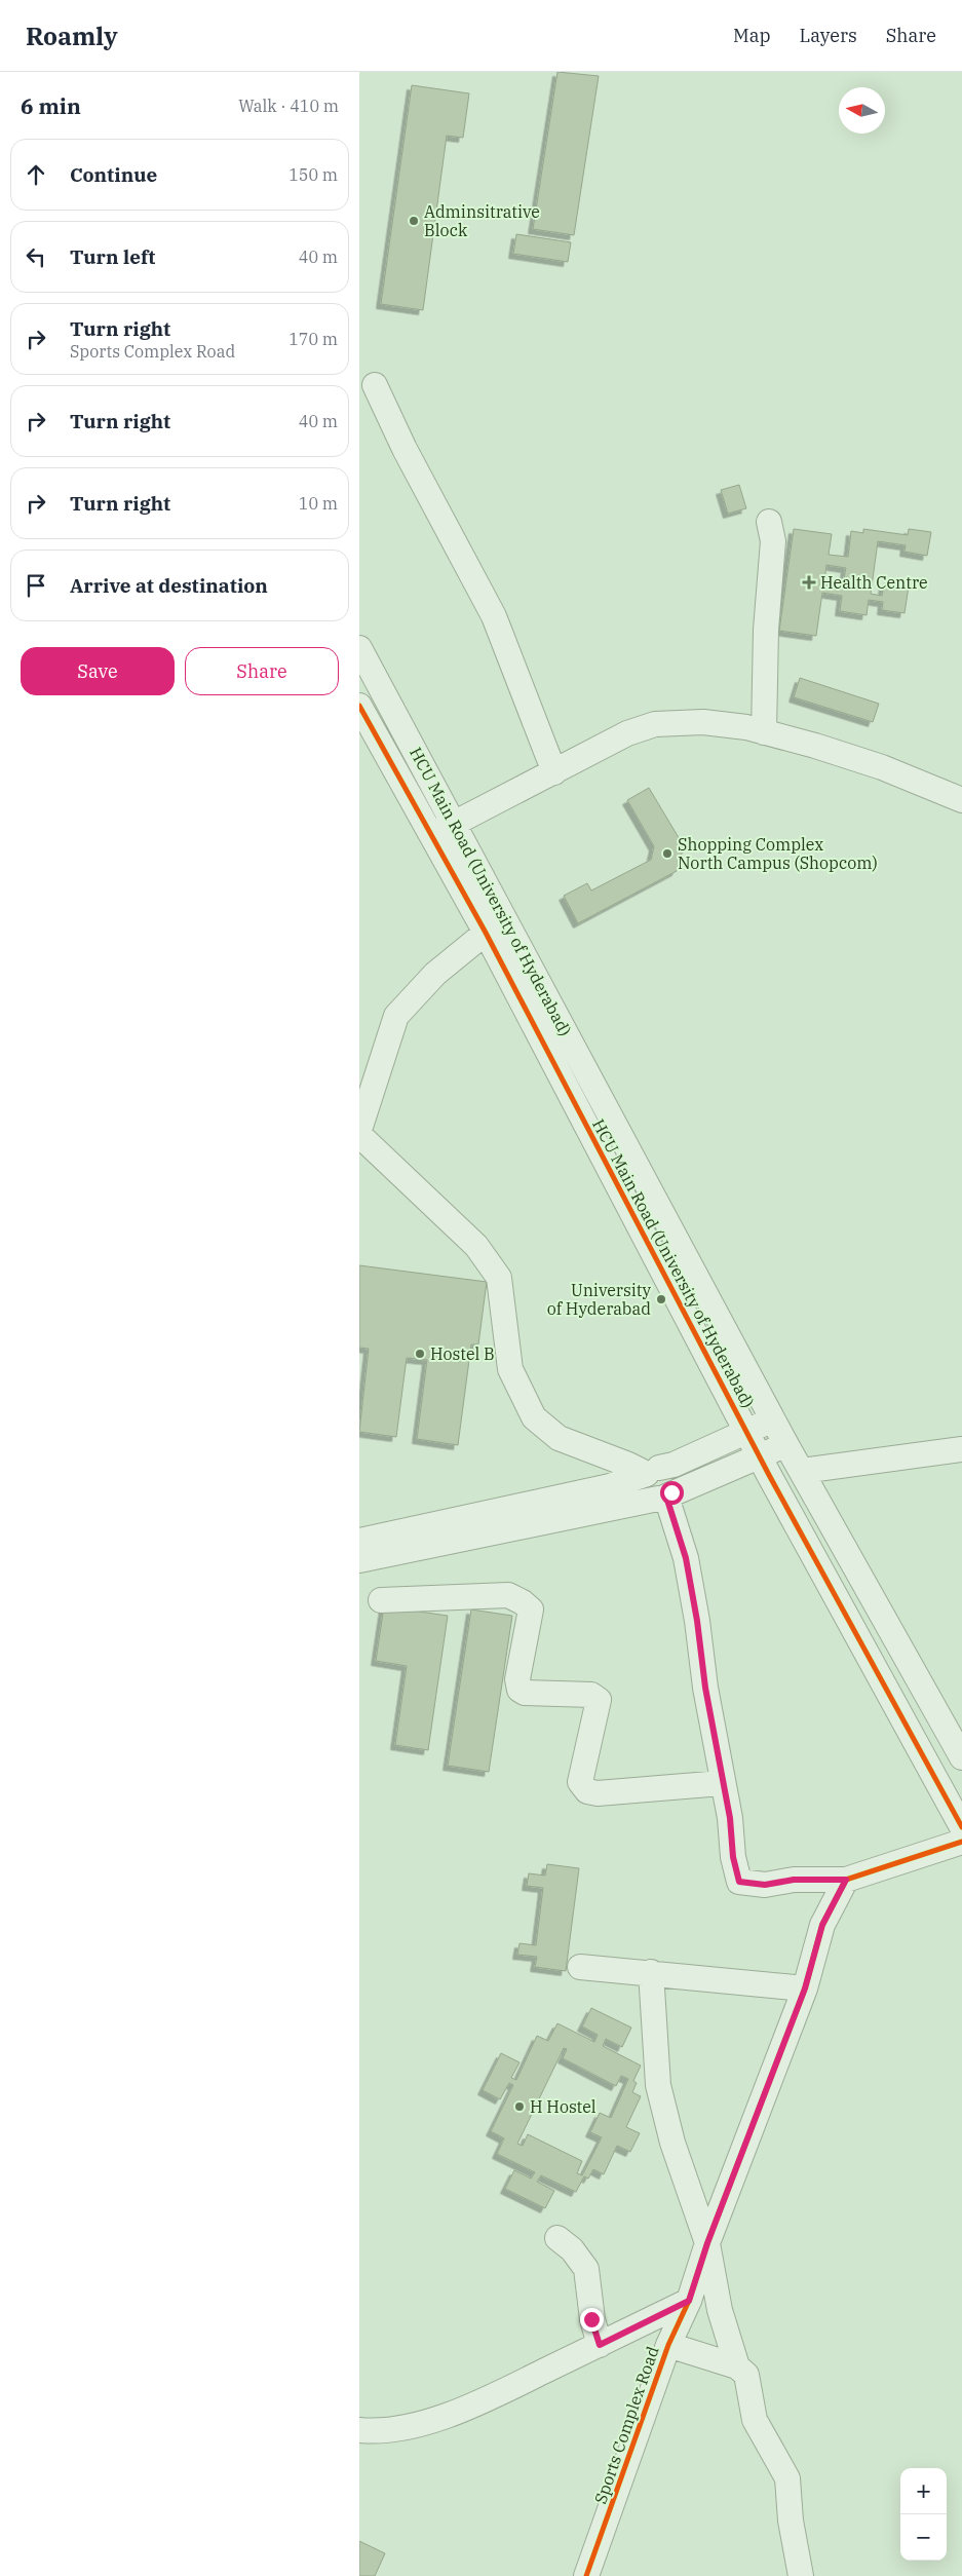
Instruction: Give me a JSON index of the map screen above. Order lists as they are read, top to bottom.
{
  "streets": {
    "street": ["HCU Main Road (University of Hyderabad)", "Sports Complex Road"]
  },
  "places": {
    "other": [
      "Adminsitrative Block",
      "Shopping Complex North Campus (Shopcom)",
      "University of Hyderabad",
      "Hostel B",
      "H Hostel"
    ],
    "health": ["Health Centre"]
  },
  "north": "left",
  "page": {
    "header": "Roamly",
    "nav": ["Map", "Layers", "Share"],
    "heading": ["6 min", "Walk · 410 m"],
    "list": [
      ["Continue", "150 m"],
      ["Turn left", "40 m"],
      ["Turn right", "Sports Complex Road", "170 m"],
      ["Turn right", "40 m"],
      ["Turn right", "10 m"],
      "Arrive at destination"
    ],
    "buttons": ["Save", "Share"],
    "map_buttons": ["+", "−"]
  }
}
